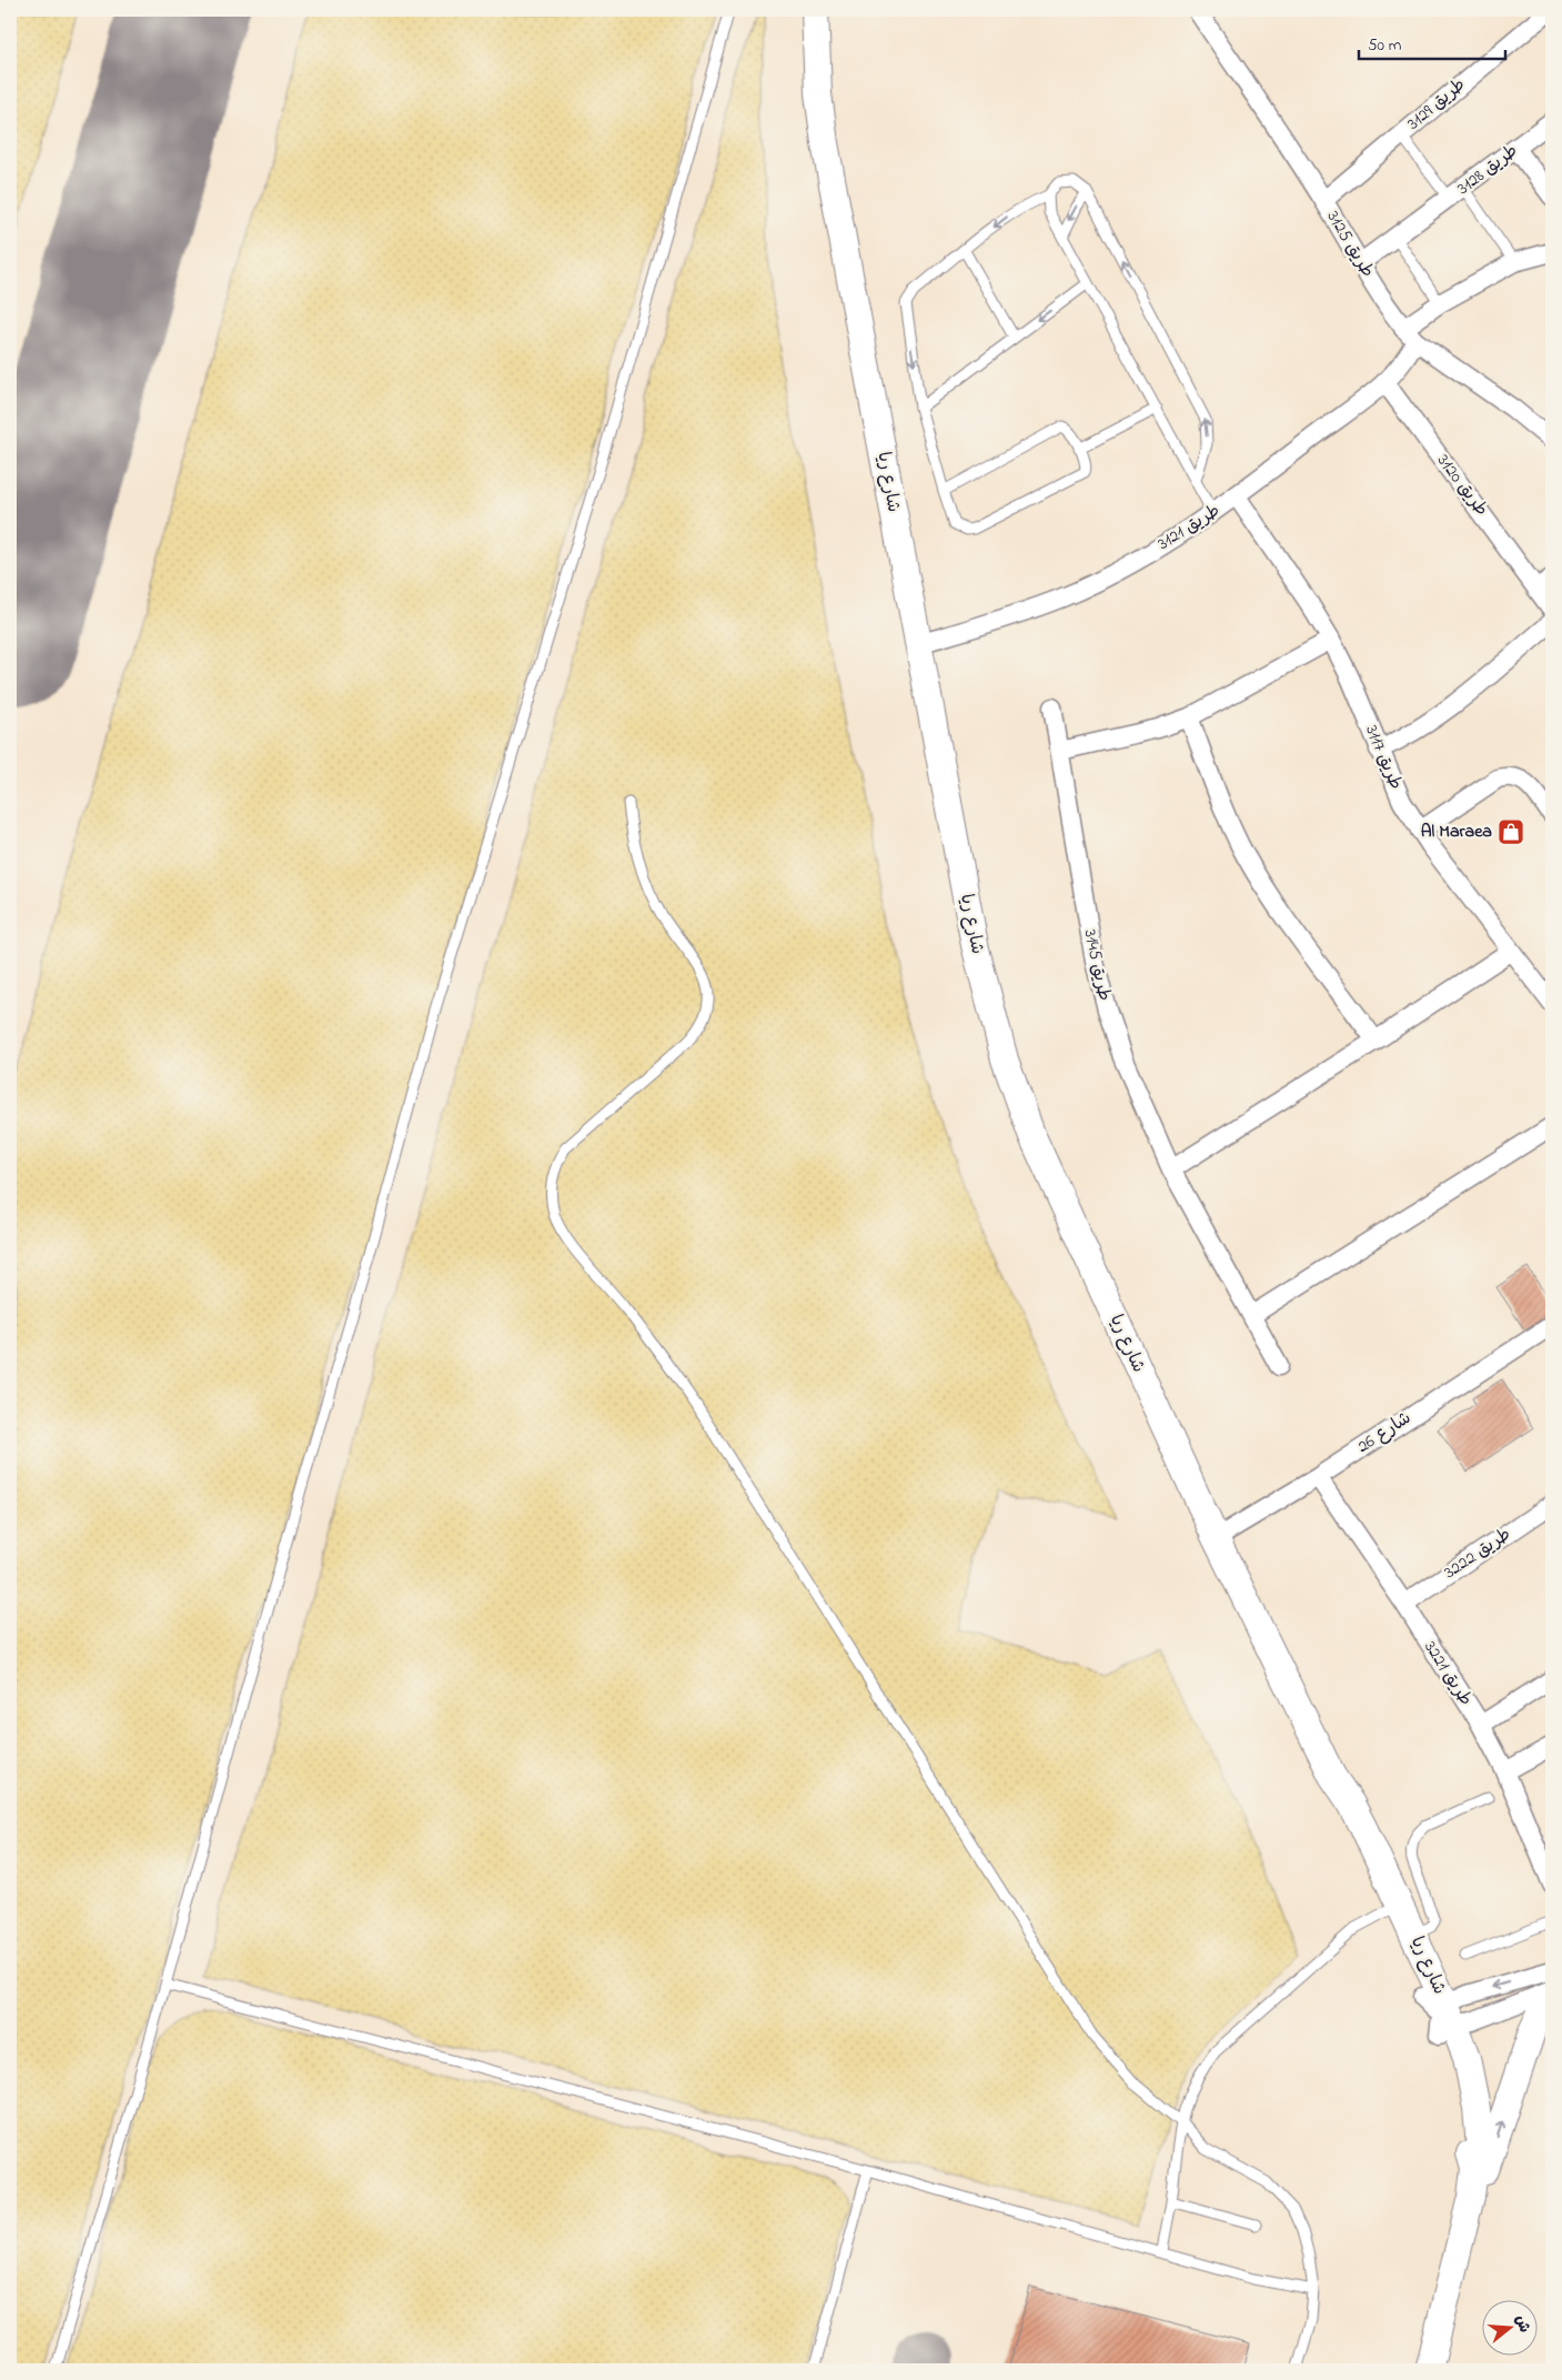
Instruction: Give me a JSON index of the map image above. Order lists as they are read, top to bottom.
{
  "streets": {
    "main road": ["شارع ريا"],
    "street": [
      "طريق 3129",
      "طريق 3128",
      "طريق 3125",
      "طريق 3120",
      "طريق 3121",
      "طريق 3117",
      "طريق 3145",
      "شارع 26",
      "طريق 3222",
      "طريق 3221"
    ]
  },
  "crossings": [
    ["طريق 3129", "طريق 3128"],
    ["طريق 3129", "طريق 3125"],
    ["طريق 3128", "طريق 3125"],
    ["طريق 3125", "طريق 3121"],
    ["شارع ريا", "طريق 3121"],
    ["شارع ريا", "شارع 26"],
    ["طريق 3120", "طريق 3121"],
    ["طريق 3121", "طريق 3117"],
    ["شارع 26", "طريق 3221"],
    ["طريق 3222", "طريق 3221"]
  ],
  "places": {
    "shop": ["Al Maraea"]
  },
  "scale_bar": "50 m",
  "north": "right"
}
